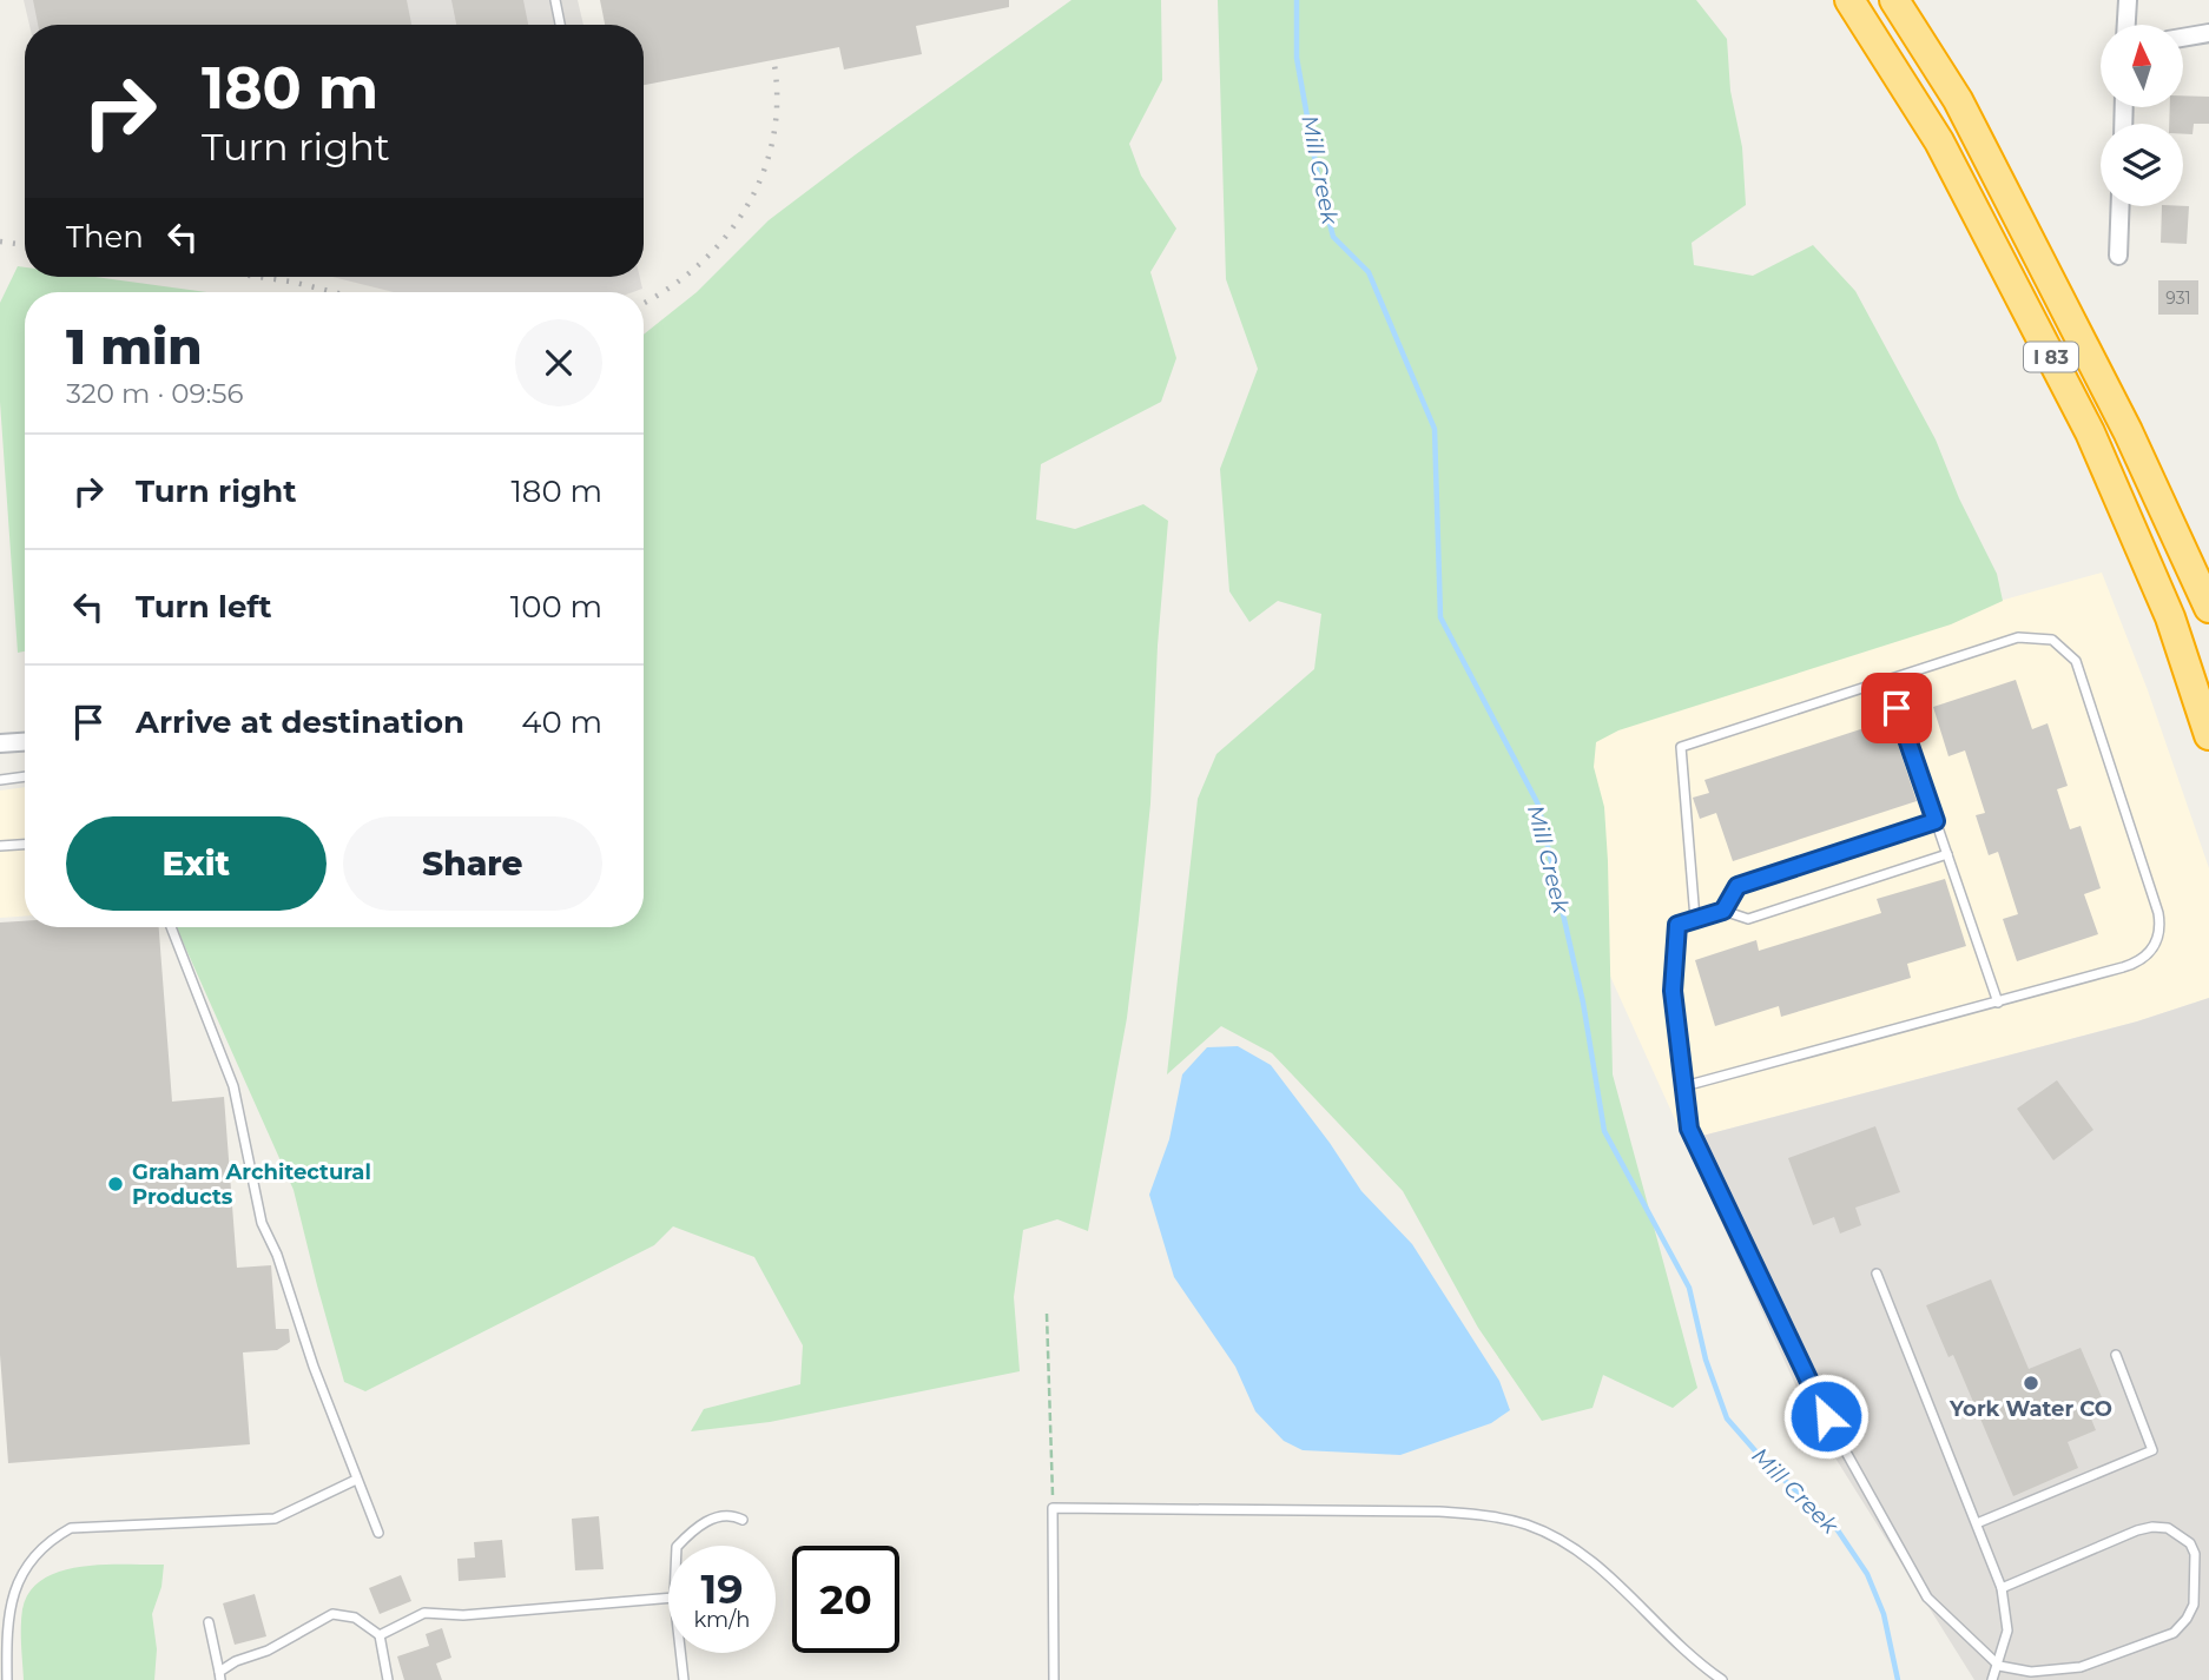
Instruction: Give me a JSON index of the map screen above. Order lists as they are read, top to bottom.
{
  "streets": {
    "highway": ["I 83"]
  },
  "water": ["Mill Creek"],
  "places": ["Graham Architectural Products", "York Water CO"],
  "house_numbers": ["931"],
  "north": "top",
  "page": {
    "turn": ["180 m", "Turn right"],
    "then": "Then",
    "heading": ["1 min", "320 m · 09:56"],
    "list": [
      {
        "name": "Turn right",
        "value": "180 m"
      },
      {
        "name": "Turn left",
        "value": "100 m"
      },
      {
        "name": "Arrive at destination",
        "value": "40 m"
      }
    ],
    "buttons": ["Exit", "Share"],
    "speed": "19 km/h",
    "limit": "20"
  }
}
